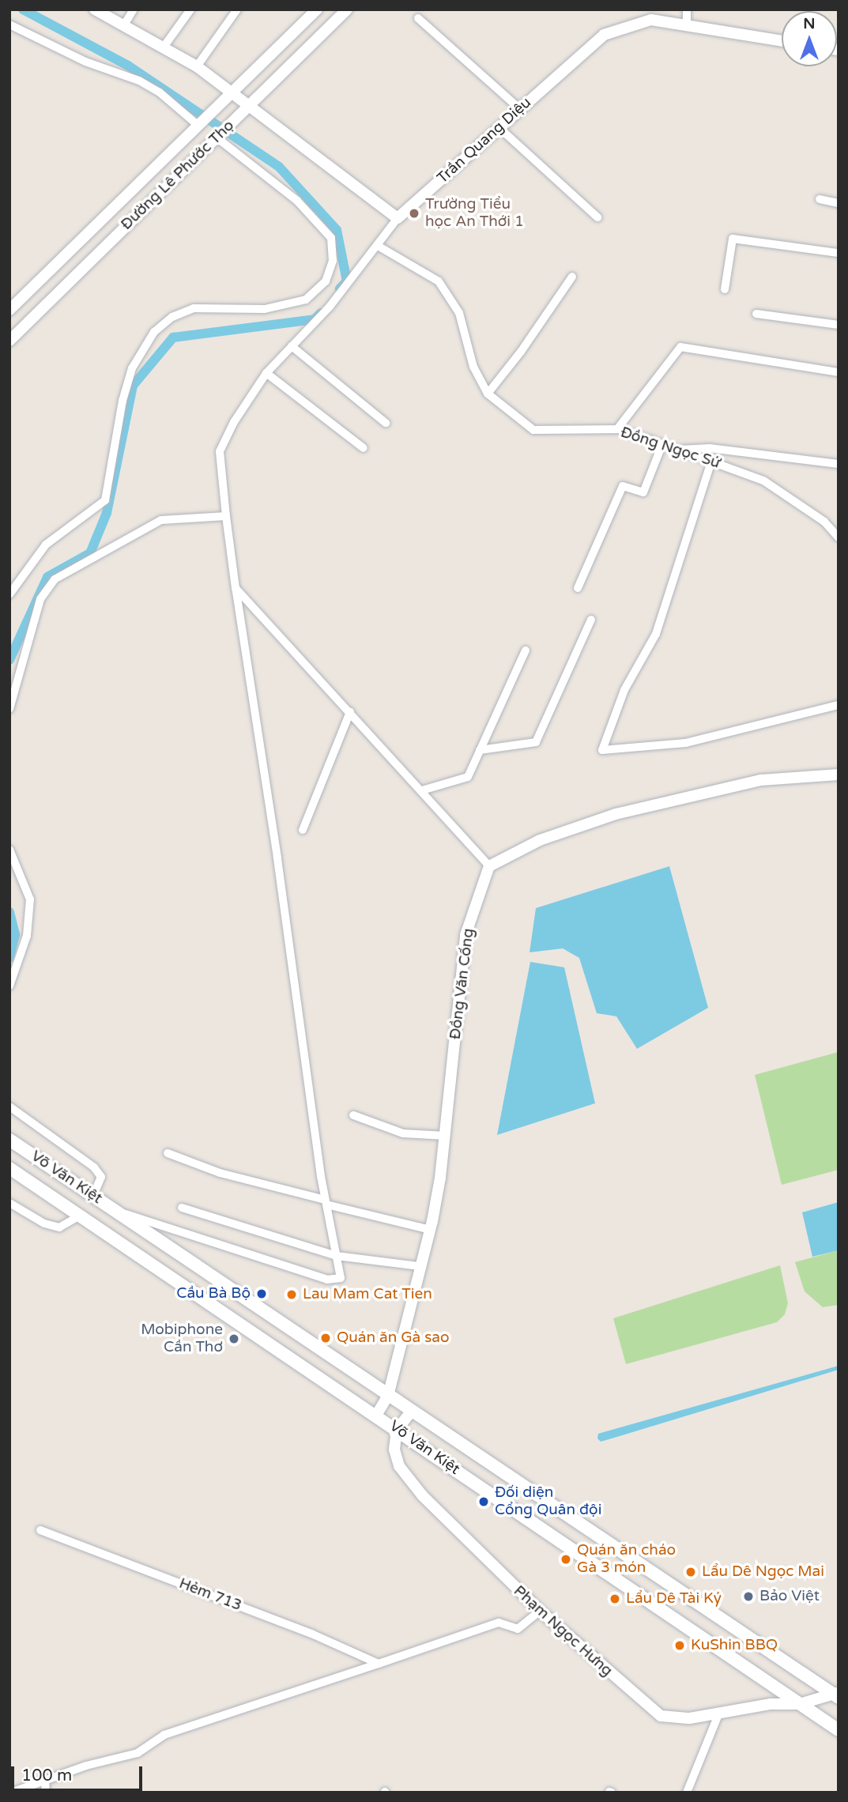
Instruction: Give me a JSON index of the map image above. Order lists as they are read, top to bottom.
{
  "streets": {
    "main road": ["Võ Văn Kiệt"],
    "street": [
      "Trần Quang Diệu",
      "Đường Lê Phước Thọ",
      "Đồng Ngọc Sứ",
      "Đồng Văn Cống",
      "Hẻm 713",
      "Phạm Ngọc Hưng"
    ]
  },
  "crossings": [
    ["Đồng Văn Cống", "Võ Văn Kiệt"],
    ["Võ Văn Kiệt", "Phạm Ngọc Hưng"]
  ],
  "places": [
    "Trường Tiểu học An Thới 1",
    "Cầu Bà Bộ",
    "Lau Mam Cat Tien",
    "Quán ăn Gà sao",
    "Mobiphone Cần Thơ",
    "Đối diện Cổng Quân đội",
    "Quán ăn cháo Gà 3 món",
    "Lẩu Dê Ngọc Mai",
    "Bảo Việt",
    "Lẩu Dê Tài Ký",
    "KuShin BBQ"
  ],
  "scale_bar": "100 m",
  "north": "top"
}
